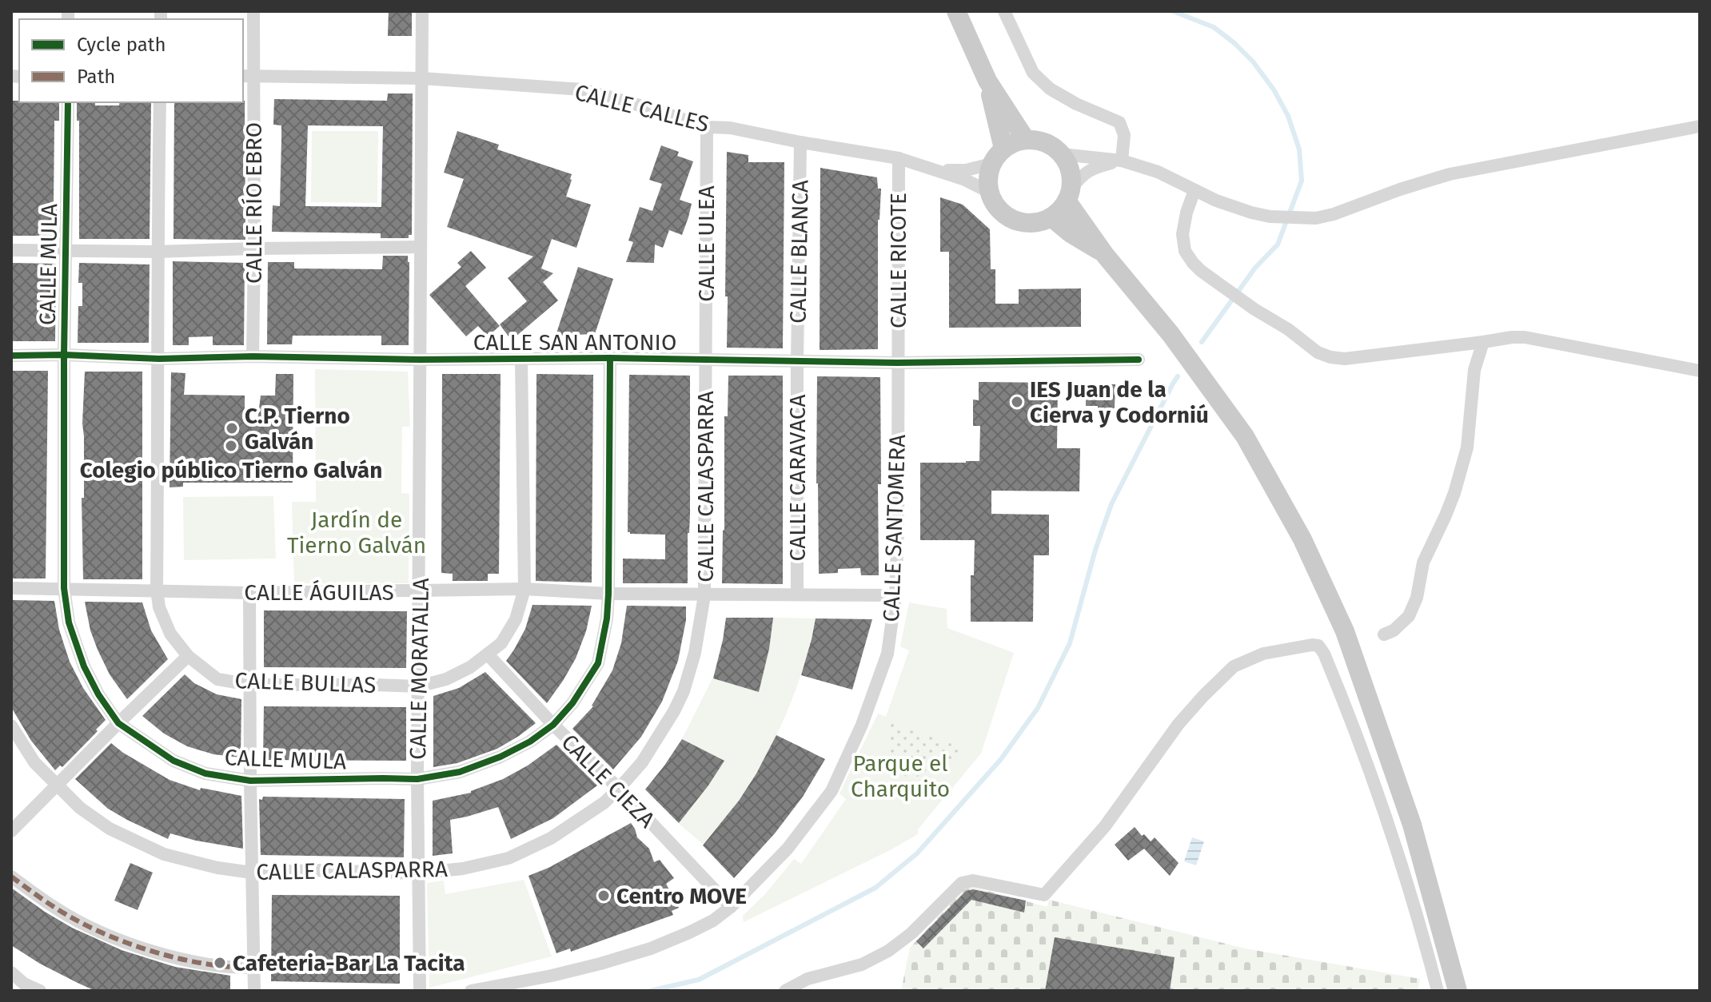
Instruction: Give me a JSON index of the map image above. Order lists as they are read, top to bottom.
{
  "streets": {
    "street": [
      "CALLE CALLES",
      "CALLE RÍO EBRO",
      "CALLE ULEA",
      "CALLE BLANCA",
      "CALLE RICOTE",
      "CALLE MULA",
      "CALLE SAN ANTONIO",
      "CALLE CARAVACA",
      "CALLE CALASPARRA",
      "CALLE SANTOMERA",
      "CALLE ÁGUILAS",
      "CALLE MORATALLA",
      "CALLE BULLAS",
      "CALLE CIEZA"
    ]
  },
  "crossings": [
    ["CALLE CALLES", "CALLE RÍO EBRO"],
    ["CALLE CALLES", "CALLE ULEA"],
    ["CALLE CALLES", "CALLE BLANCA"],
    ["CALLE CALLES", "CALLE RICOTE"],
    ["CALLE CALLES", "CALLE MORATALLA"],
    ["CALLE RÍO EBRO", "CALLE SAN ANTONIO"],
    ["CALLE ULEA", "CALLE SAN ANTONIO"],
    ["CALLE ULEA", "CALLE CALASPARRA"],
    ["CALLE BLANCA", "CALLE SAN ANTONIO"],
    ["CALLE BLANCA", "CALLE CARAVACA"],
    ["CALLE RICOTE", "CALLE SAN ANTONIO"],
    ["CALLE RICOTE", "CALLE SANTOMERA"],
    ["CALLE MULA", "CALLE SAN ANTONIO"],
    ["CALLE MULA", "CALLE ÁGUILAS"],
    ["CALLE MULA", "CALLE MORATALLA"],
    ["CALLE MULA", "CALLE CIEZA"],
    ["CALLE SAN ANTONIO", "CALLE CARAVACA"],
    ["CALLE SAN ANTONIO", "CALLE CALASPARRA"],
    ["CALLE SAN ANTONIO", "CALLE SANTOMERA"],
    ["CALLE SAN ANTONIO", "CALLE MORATALLA"],
    ["CALLE SAN ANTONIO", "CALLE BULLAS"],
    ["CALLE CARAVACA", "CALLE ÁGUILAS"],
    ["CALLE CALASPARRA", "CALLE ÁGUILAS"],
    ["CALLE CALASPARRA", "CALLE MORATALLA"],
    ["CALLE CALASPARRA", "CALLE CIEZA"],
    ["CALLE SANTOMERA", "CALLE ÁGUILAS"],
    ["CALLE SANTOMERA", "CALLE CIEZA"],
    ["CALLE ÁGUILAS", "CALLE MORATALLA"],
    ["CALLE ÁGUILAS", "CALLE BULLAS"],
    ["CALLE MORATALLA", "CALLE BULLAS"],
    ["CALLE BULLAS", "CALLE CIEZA"]
  ],
  "parks": ["Jardín de Tierno Galván", "Parque el Charquito"],
  "places": [
    "IES Juan de la Cierva y Codorniú",
    "C.P. Tierno Galván",
    "Colegio público Tierno Galván",
    "Centro MOVE",
    "Cafeteria-Bar La Tacita"
  ],
  "legend": ["Cycle path", "Path"]
}
